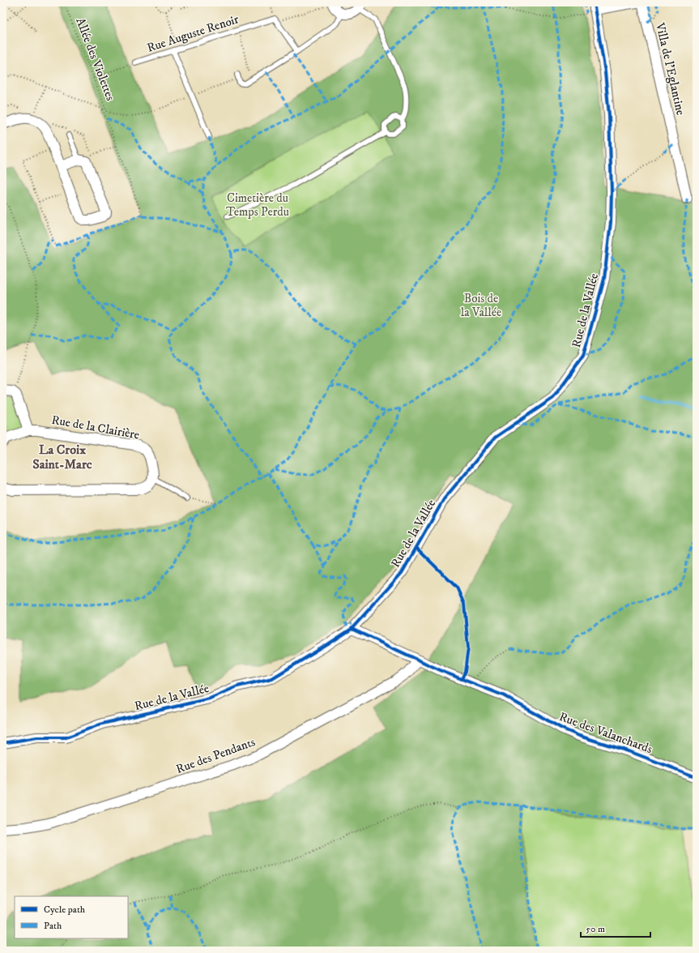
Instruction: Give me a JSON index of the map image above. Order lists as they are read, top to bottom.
{
  "streets": {
    "street": [
      "Villa de l'Eglantine",
      "Rue de la Vallée",
      "Rue de la Clairière",
      "Rue des Valanchards",
      "Rue des Pendants"
    ],
    "lane": ["Rue Auguste Renoir"],
    "path": ["Allée des Violettes"]
  },
  "crossings": [
    ["Rue de la Vallée", "Rue des Valanchards"],
    ["Rue des Valanchards", "Rue des Pendants"]
  ],
  "districts": ["La Croix Saint-Marc"],
  "parks": ["Cimetière du Temps Perdu", "Bois de la Vallée"],
  "legend": ["Cycle path", "Path"],
  "scale_bar": "50 m"
}
